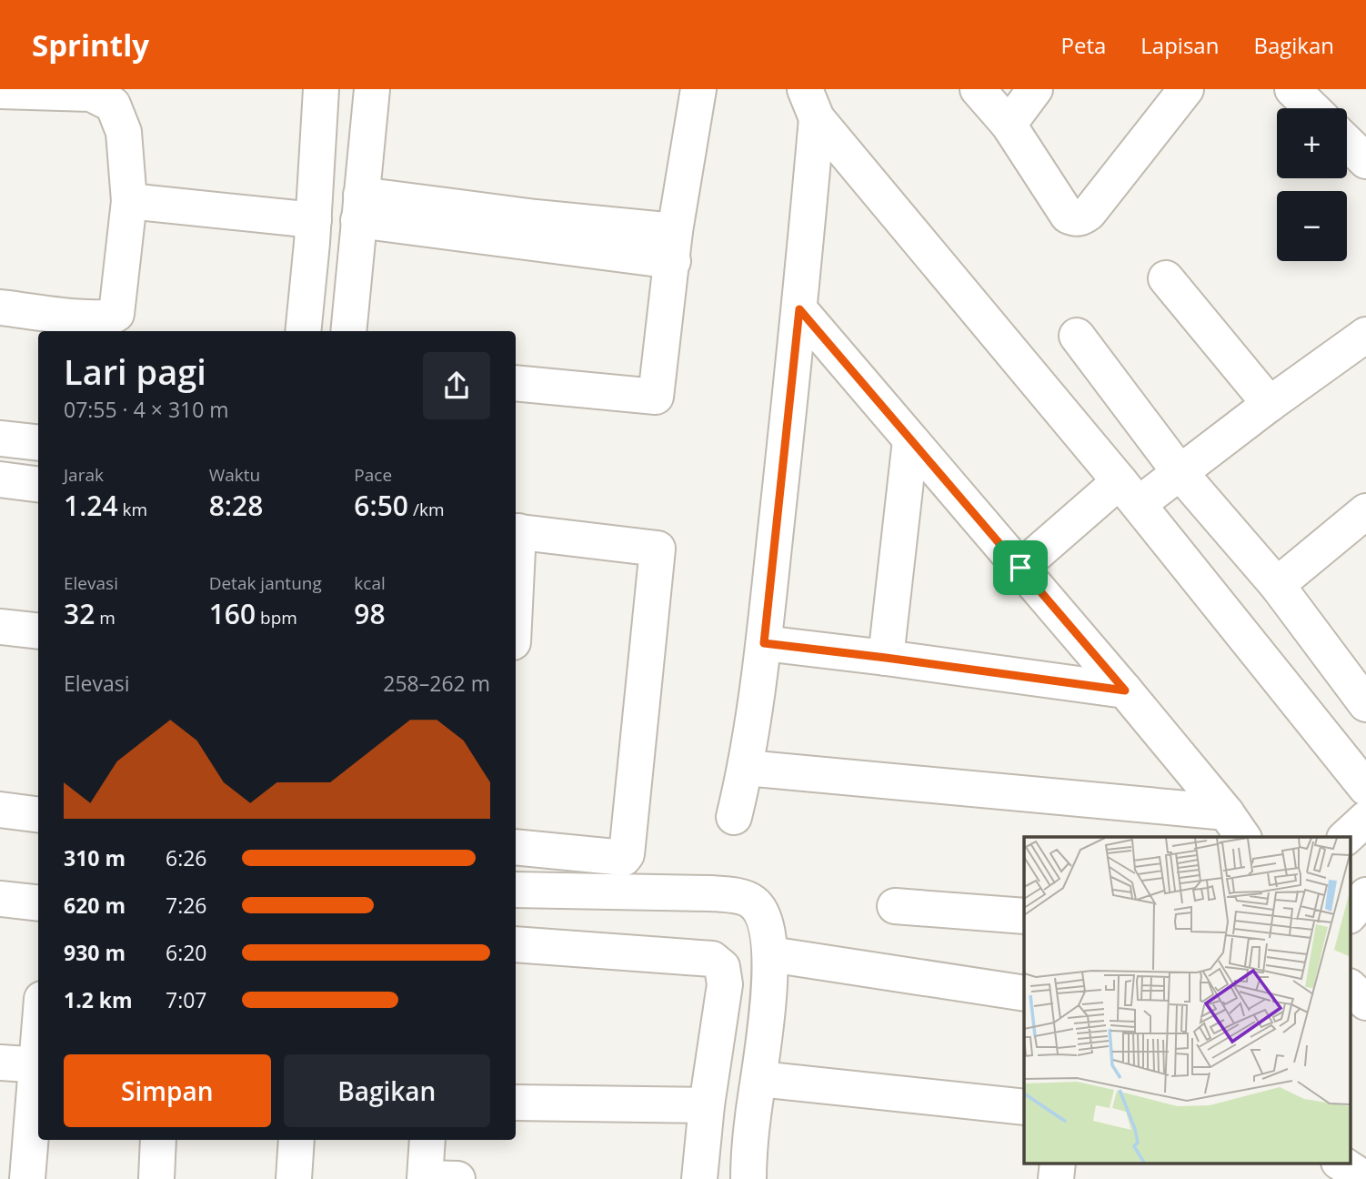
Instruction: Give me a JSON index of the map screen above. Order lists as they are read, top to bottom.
{
  "page": {
    "header": "Sprintly",
    "nav": ["Peta", "Lapisan", "Bagikan"],
    "map_buttons": ["+", "−"],
    "heading": ["Lari pagi", "07:55 · 4 × 310 m"],
    "stats": [
      ["Jarak", "1.24 km"],
      ["Waktu", "8:28"],
      ["Pace", "6:50 /km"],
      ["Elevasi", "32 m"],
      ["Detak jantung", "160 bpm"],
      ["kcal", "98"]
    ],
    "chart": ["Elevasi", "258–262 m"],
    "list": [
      {
        "name": "310 m",
        "note": "6:26"
      },
      {
        "name": "620 m",
        "note": "7:26"
      },
      {
        "name": "930 m",
        "note": "6:20"
      },
      {
        "name": "1.2 km",
        "note": "7:07"
      }
    ],
    "buttons": ["Simpan", "Bagikan"]
  }
}
